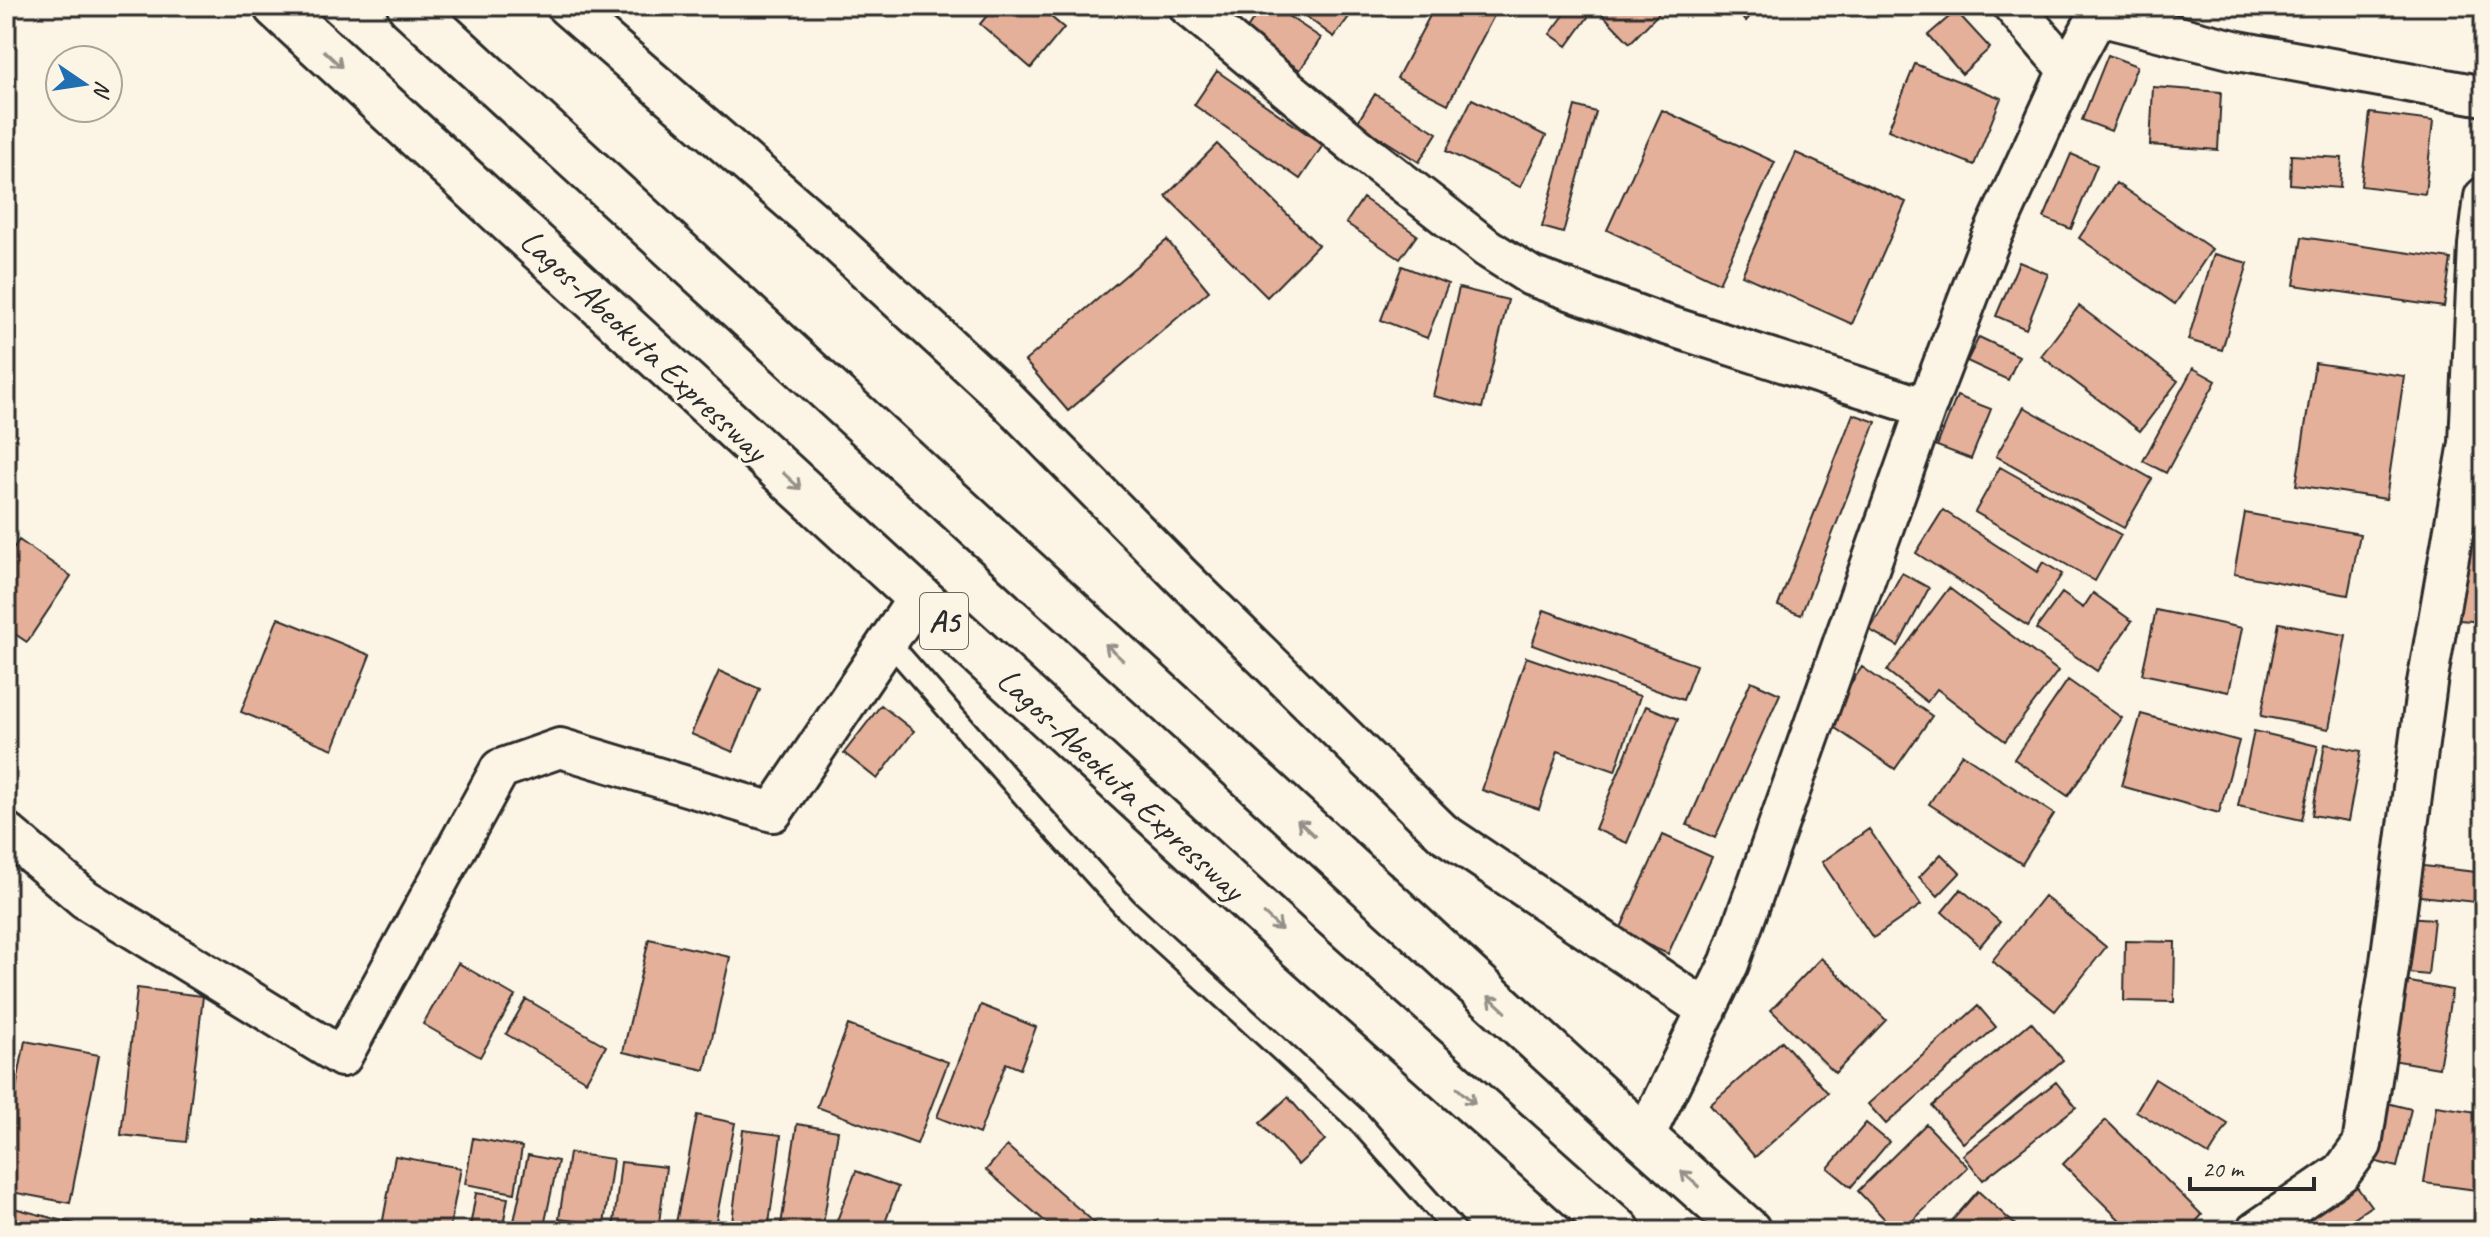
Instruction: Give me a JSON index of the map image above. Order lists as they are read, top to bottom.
{
  "streets": {
    "highway": ["Lagos-Abeokuta Expressway", "A5"]
  },
  "scale_bar": "20 m",
  "north": "right"
}
